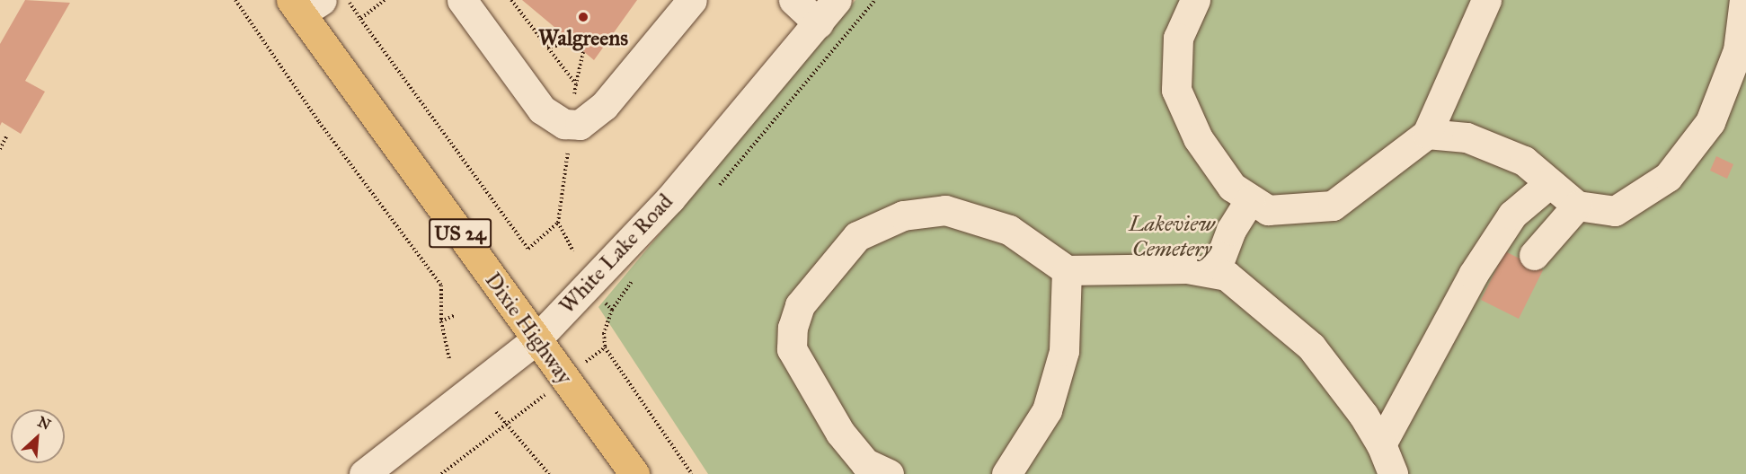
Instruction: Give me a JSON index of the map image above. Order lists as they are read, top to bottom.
{
  "streets": {
    "main road": ["US 24", "Dixie Highway"],
    "street": ["White Lake Road"]
  },
  "crossings": [
    ["White Lake Road", "Dixie Highway"]
  ],
  "parks": ["Lakeview Cemetery"],
  "places": ["Walgreens"],
  "north": "top right"
}
